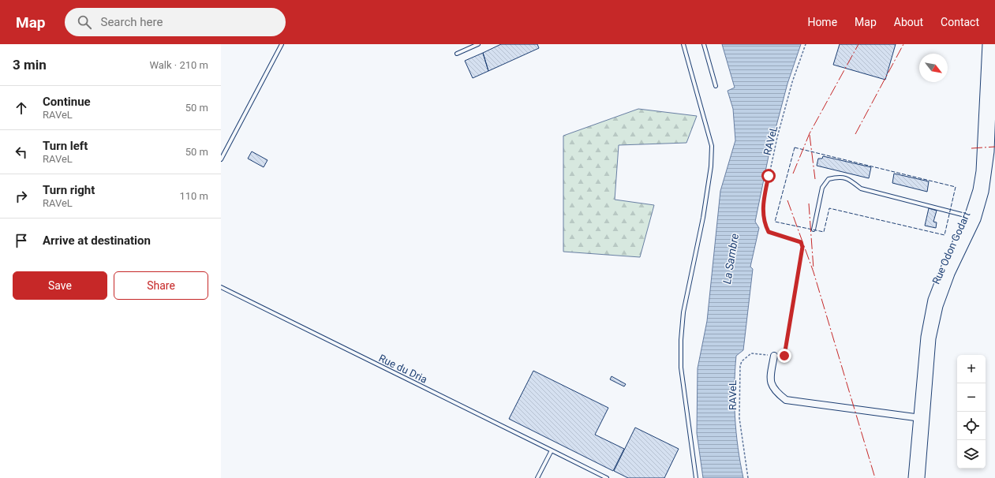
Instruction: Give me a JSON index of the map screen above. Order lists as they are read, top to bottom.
{
  "streets": {
    "main road": ["Rue Odon Godart"],
    "lane": ["Rue du Dria"],
    "path": ["RAVeL"]
  },
  "water": ["La Sambre"],
  "north": "bottom right",
  "page": {
    "header": "Map",
    "search": "Search here",
    "nav": [
      "Home",
      "Map",
      "About",
      "Contact"
    ],
    "heading": ["3 min", "Walk · 210 m"],
    "list": [
      ["Continue", "RAVeL", "50 m"],
      ["Turn left", "RAVeL", "50 m"],
      ["Turn right", "RAVeL", "110 m"],
      "Arrive at destination"
    ],
    "buttons": ["Save", "Share"],
    "map_buttons": ["+", "−"]
  }
}
